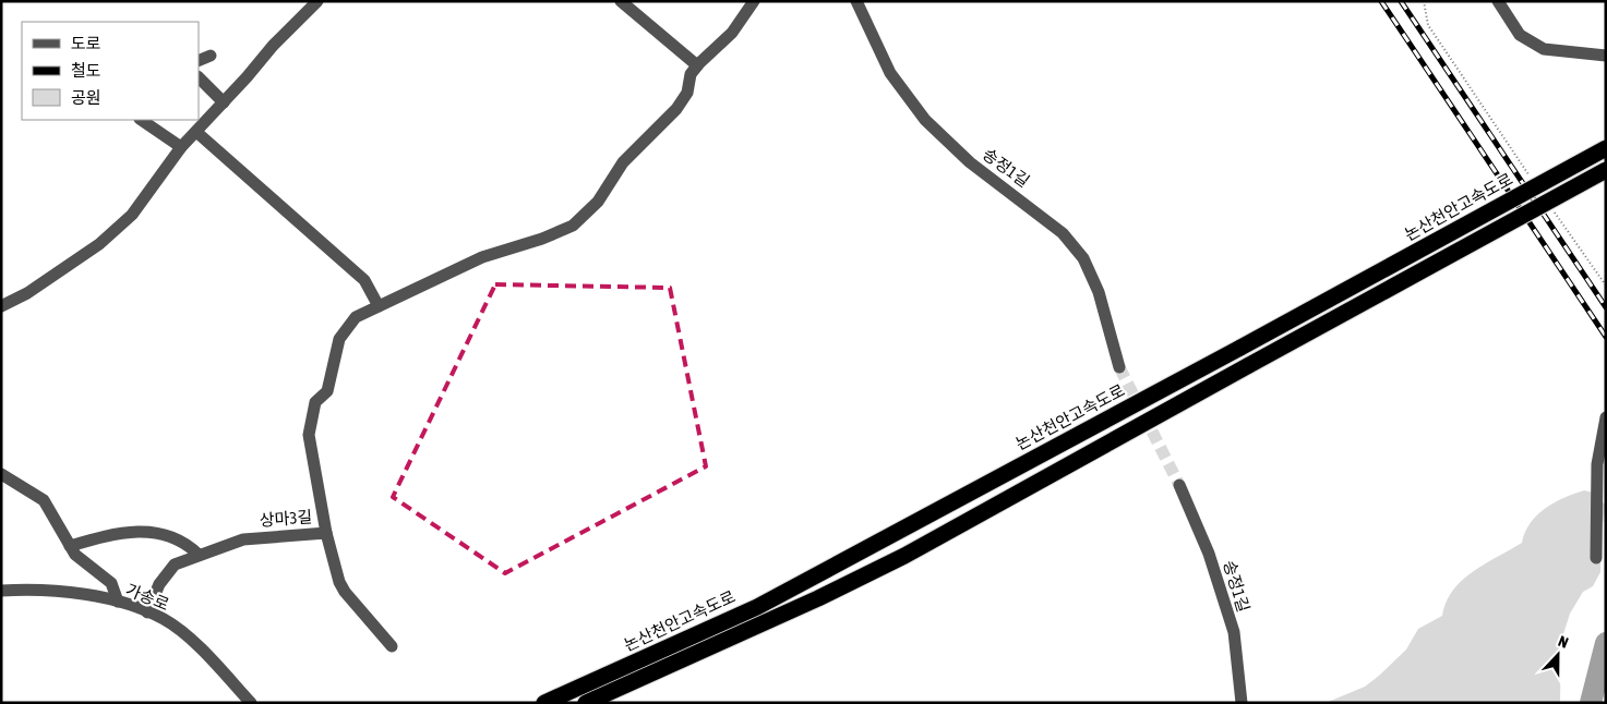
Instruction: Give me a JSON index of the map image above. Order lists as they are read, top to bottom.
{
  "streets": {
    "highway": ["논산천안고속도로"],
    "street": ["송정1길", "상마3길", "가송로"]
  },
  "crossings": [
    ["상마3길", "가송로"]
  ],
  "legend": ["도로", "철도", "공원"],
  "north": "top"
}
